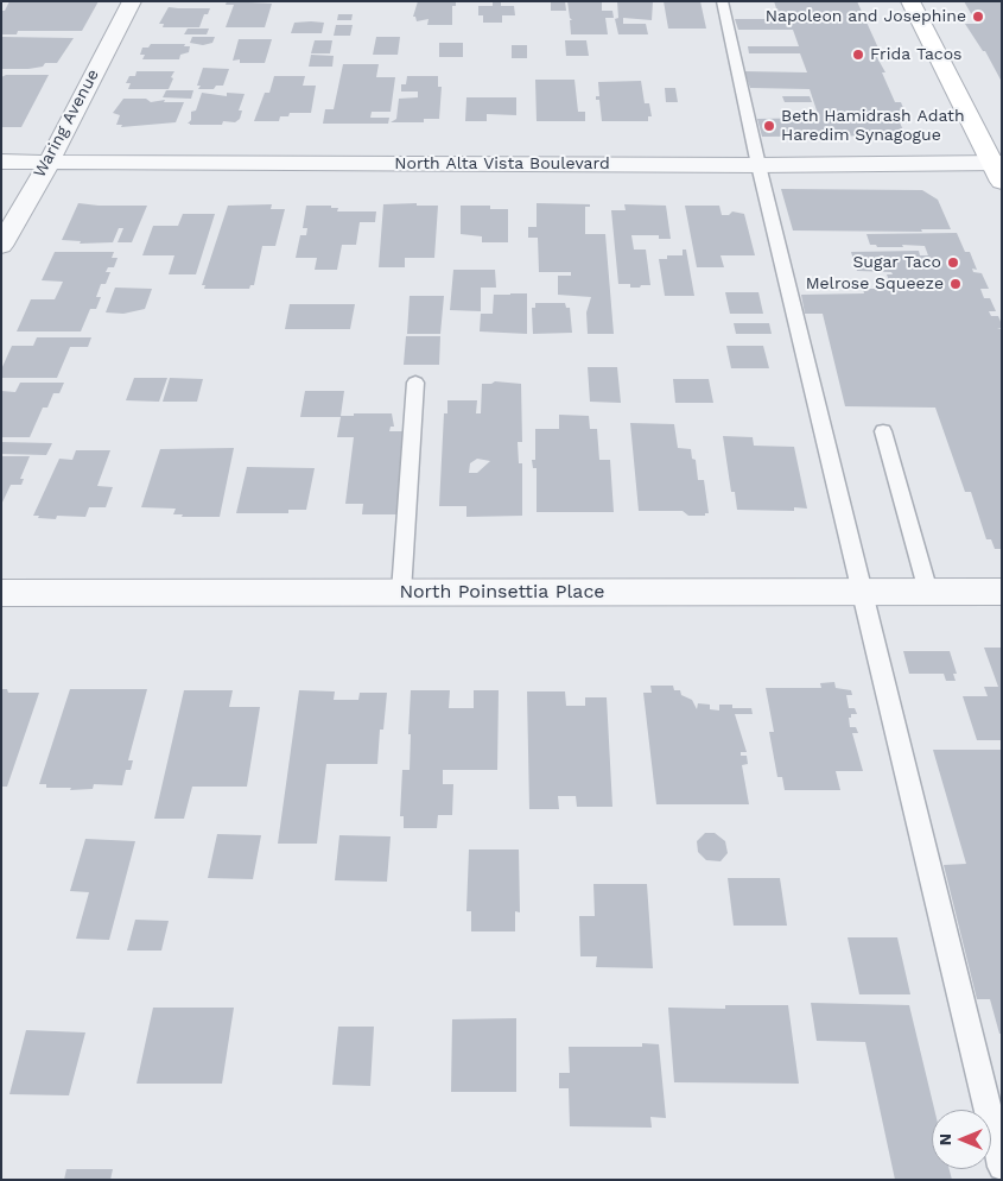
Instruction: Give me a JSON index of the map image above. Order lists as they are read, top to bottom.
{
  "streets": {
    "street": ["Waring Avenue", "North Alta Vista Boulevard", "North Poinsettia Place"]
  },
  "crossings": [
    ["Waring Avenue", "North Alta Vista Boulevard"]
  ],
  "places": [
    "Napoleon and Josephine",
    "Frida Tacos",
    "Beth Hamidrash Adath Haredim Synagogue",
    "Sugar Taco",
    "Melrose Squeeze"
  ],
  "north": "left"
}
